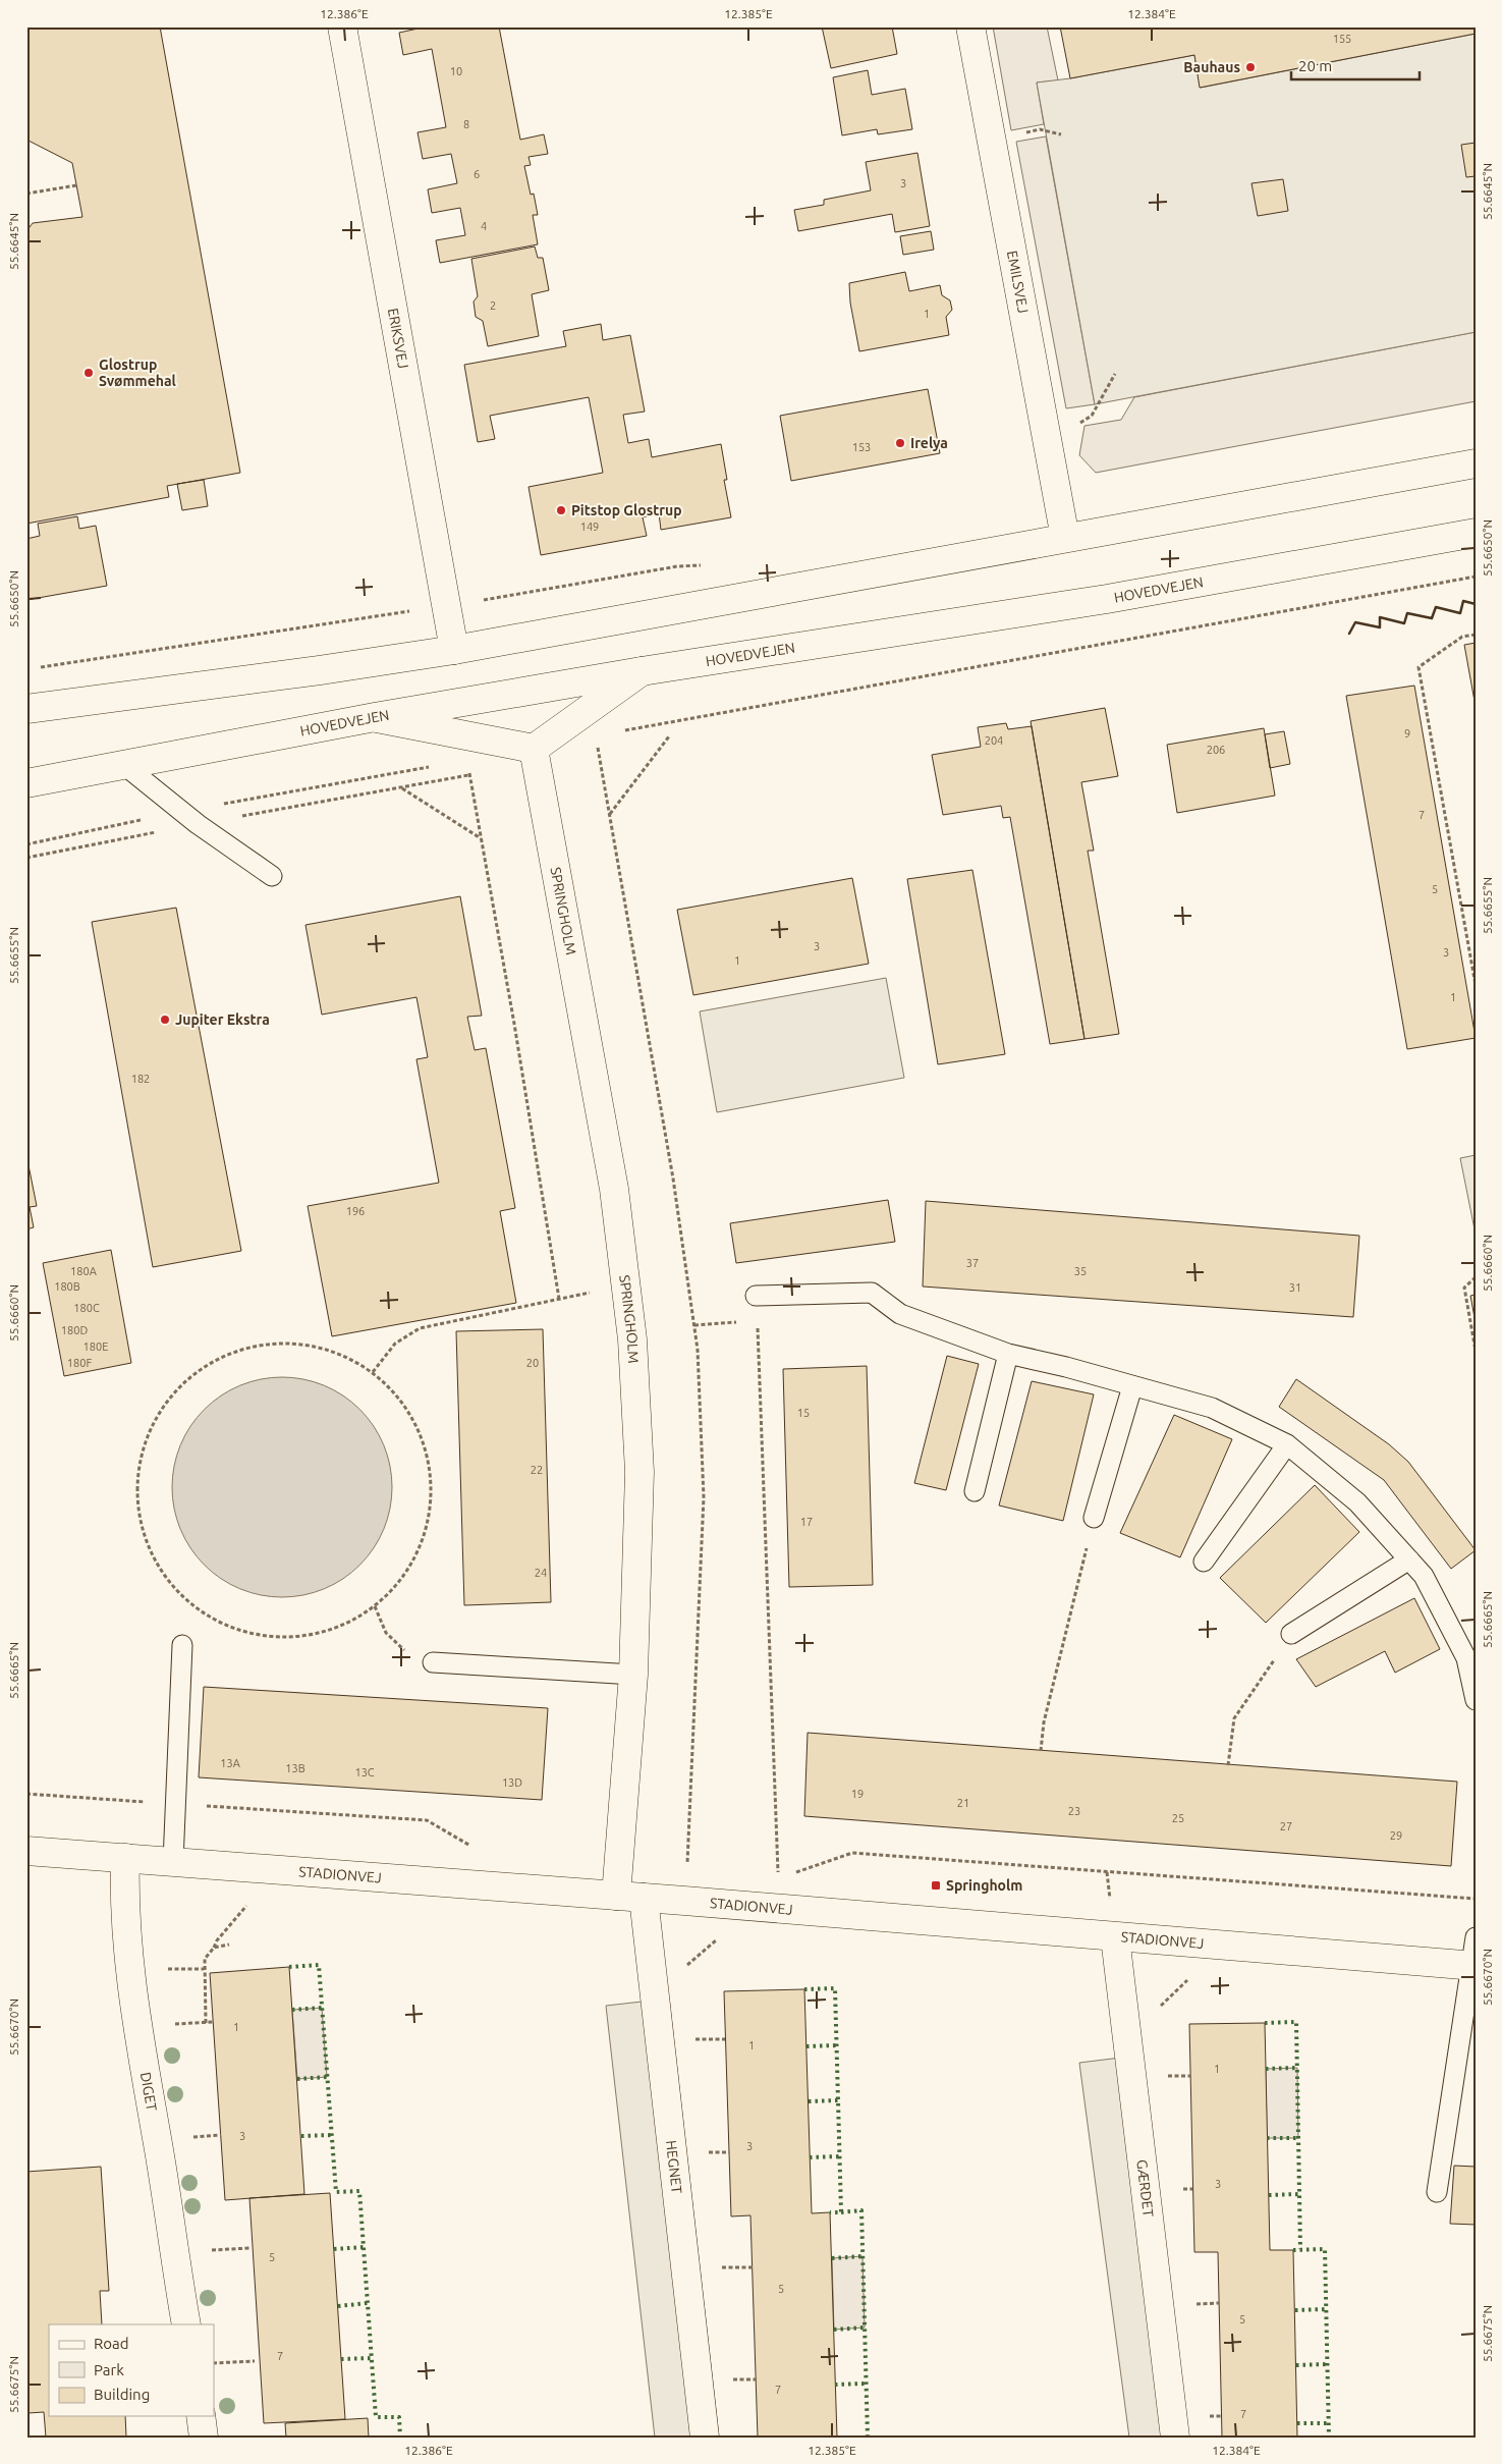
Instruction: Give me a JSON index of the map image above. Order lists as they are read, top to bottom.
{
  "streets": {
    "street": [
      "EMILSVEJ",
      "ERIKSVEJ",
      "HOVEDVEJEN",
      "SPRINGHOLM",
      "STADIONVEJ",
      "DIGET",
      "HEGNET",
      "GÆRDET"
    ]
  },
  "crossings": [
    ["SPRINGHOLM", "STADIONVEJ"],
    ["STADIONVEJ", "DIGET"],
    ["STADIONVEJ", "HEGNET"],
    ["STADIONVEJ", "GÆRDET"]
  ],
  "places": {
    "other": [
      "Bauhaus",
      "Glostrup Svømmehal",
      "Irelya",
      "Pitstop Glostrup",
      "Jupiter Ekstra"
    ],
    "transit": ["Springholm"]
  },
  "house_numbers": [
    "155",
    "10",
    "8",
    "6",
    "3",
    "4",
    "2",
    "1",
    "153",
    "149",
    "9",
    "204",
    "206",
    "7",
    "5",
    "3",
    "3",
    "1",
    "1",
    "182",
    "196",
    "37",
    "180A",
    "35",
    "180B",
    "31",
    "180C",
    "180D",
    "180E",
    "180F",
    "20",
    "15",
    "22",
    "17",
    "24",
    "13A",
    "13B",
    "13C",
    "13D",
    "19",
    "21",
    "23",
    "25",
    "27",
    "29",
    "1",
    "1",
    "1",
    "3",
    "3",
    "3",
    "5",
    "5",
    "5",
    "7",
    "7",
    "7"
  ],
  "legend": ["Road", "Park", "Building"],
  "scale_bar": "20 m",
  "coordinates": [
    "12.386°E",
    "12.385°E",
    "12.384°E",
    "55.6645°N",
    "55.6650°N",
    "55.6655°N",
    "55.6660°N",
    "55.6665°N",
    "55.6670°N",
    "55.6675°N"
  ]
}
